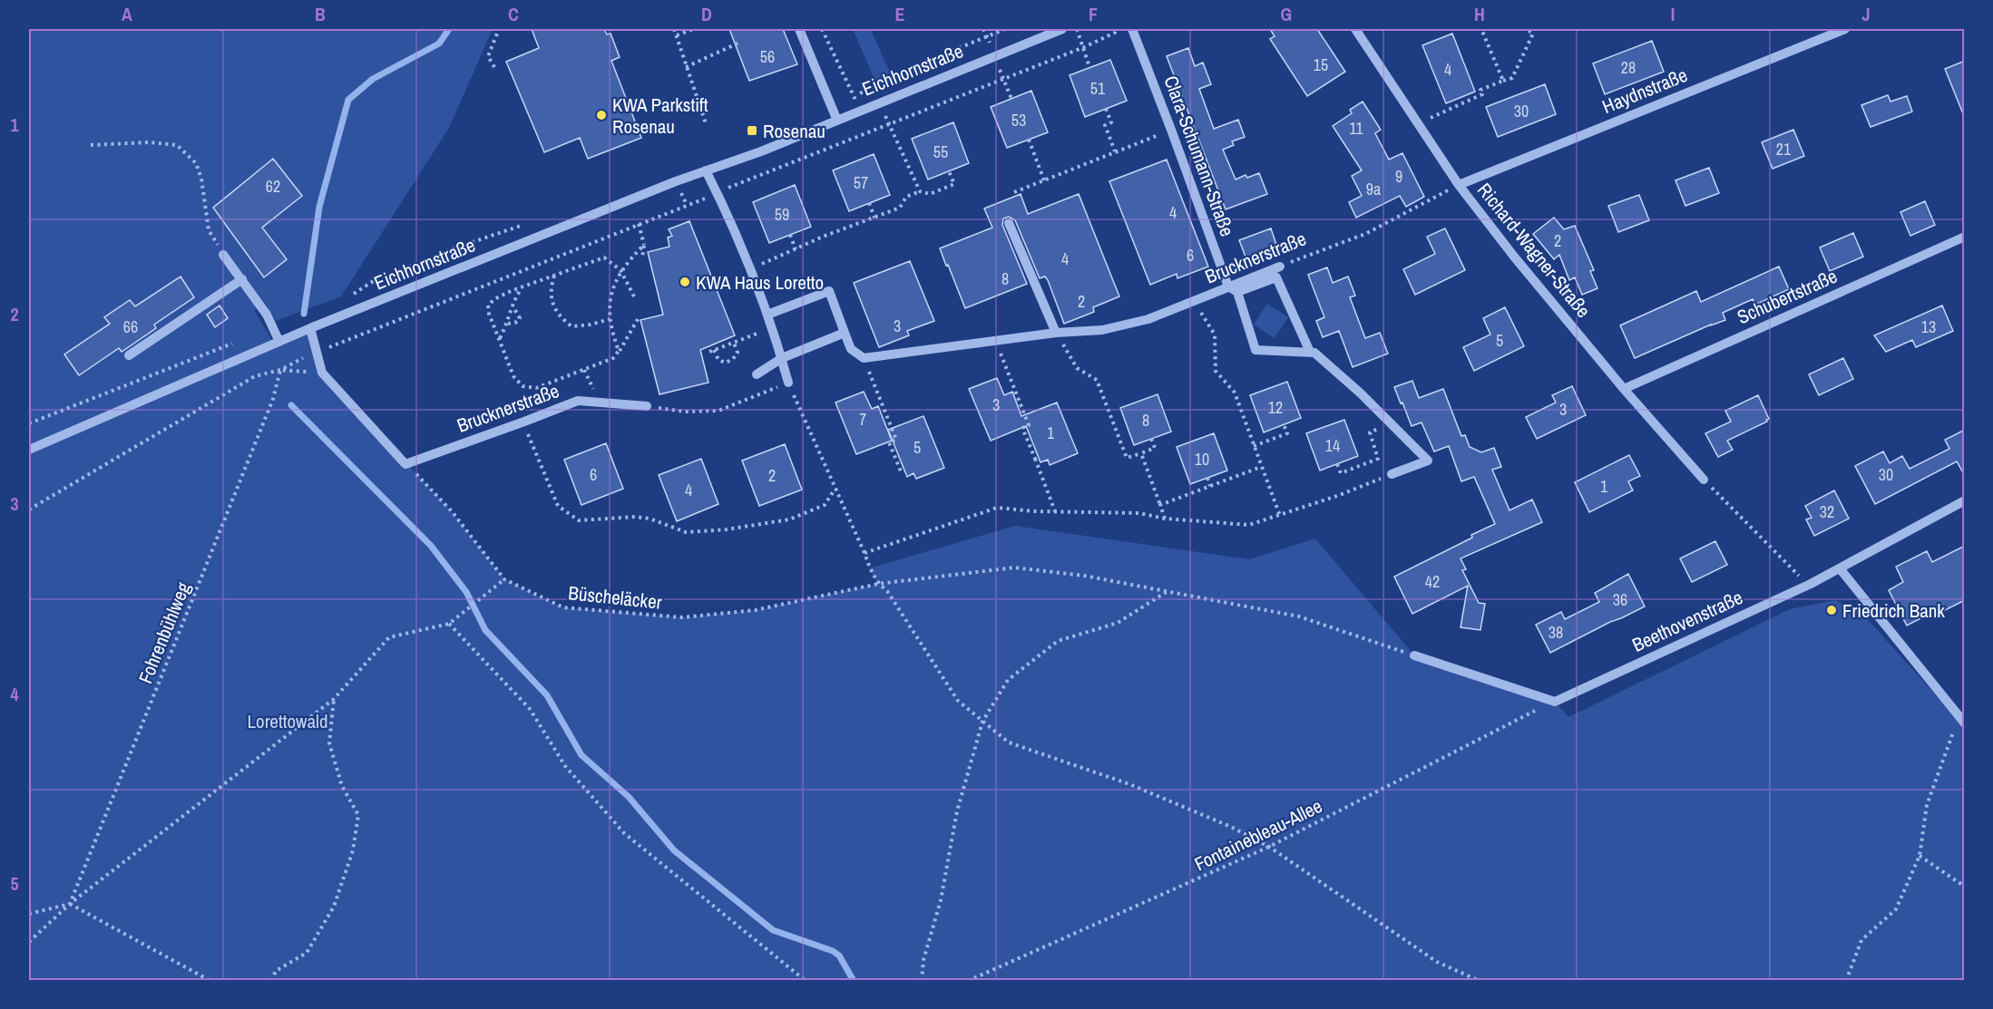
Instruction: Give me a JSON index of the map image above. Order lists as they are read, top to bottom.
{
  "streets": {
    "street": [
      "Eichhornstraße",
      "Haydnstraße",
      "Clara-Schumann-Straße",
      "Richard-Wagner-Straße",
      "Brucknerstraße",
      "Schubertstraße",
      "Beethovenstraße"
    ],
    "path": ["Büscheläcker", "Fohrenbühlweg", "Fontainebleau-Allee"]
  },
  "crossings": [
    ["Haydnstraße", "Richard-Wagner-Straße"],
    ["Haydnstraße", "Brucknerstraße"],
    ["Clara-Schumann-Straße", "Brucknerstraße"],
    ["Richard-Wagner-Straße", "Brucknerstraße"],
    ["Richard-Wagner-Straße", "Schubertstraße"],
    ["Brucknerstraße", "Büscheläcker"],
    ["Beethovenstraße", "Fontainebleau-Allee"]
  ],
  "parks": ["Lorettowald"],
  "places": {
    "other": ["KWA Parkstift Rosenau", "KWA Haus Loretto", "Friedrich Bank"],
    "transit": ["Rosenau"]
  },
  "house_numbers": [
    "56",
    "15",
    "28",
    "4",
    "51",
    "30",
    "53",
    "11",
    "21",
    "55",
    "9",
    "57",
    "62",
    "9a",
    "4",
    "59",
    "2",
    "6",
    "4",
    "8",
    "2",
    "3",
    "66",
    "13",
    "5",
    "3",
    "12",
    "3",
    "7",
    "8",
    "1",
    "14",
    "5",
    "10",
    "6",
    "30",
    "2",
    "1",
    "4",
    "32",
    "42",
    "36",
    "38"
  ],
  "grid": {
    "columns": [
      "A",
      "B",
      "C",
      "D",
      "E",
      "F",
      "G",
      "H",
      "I",
      "J"
    ],
    "rows": [
      "1",
      "2",
      "3",
      "4",
      "5"
    ]
  }
}
